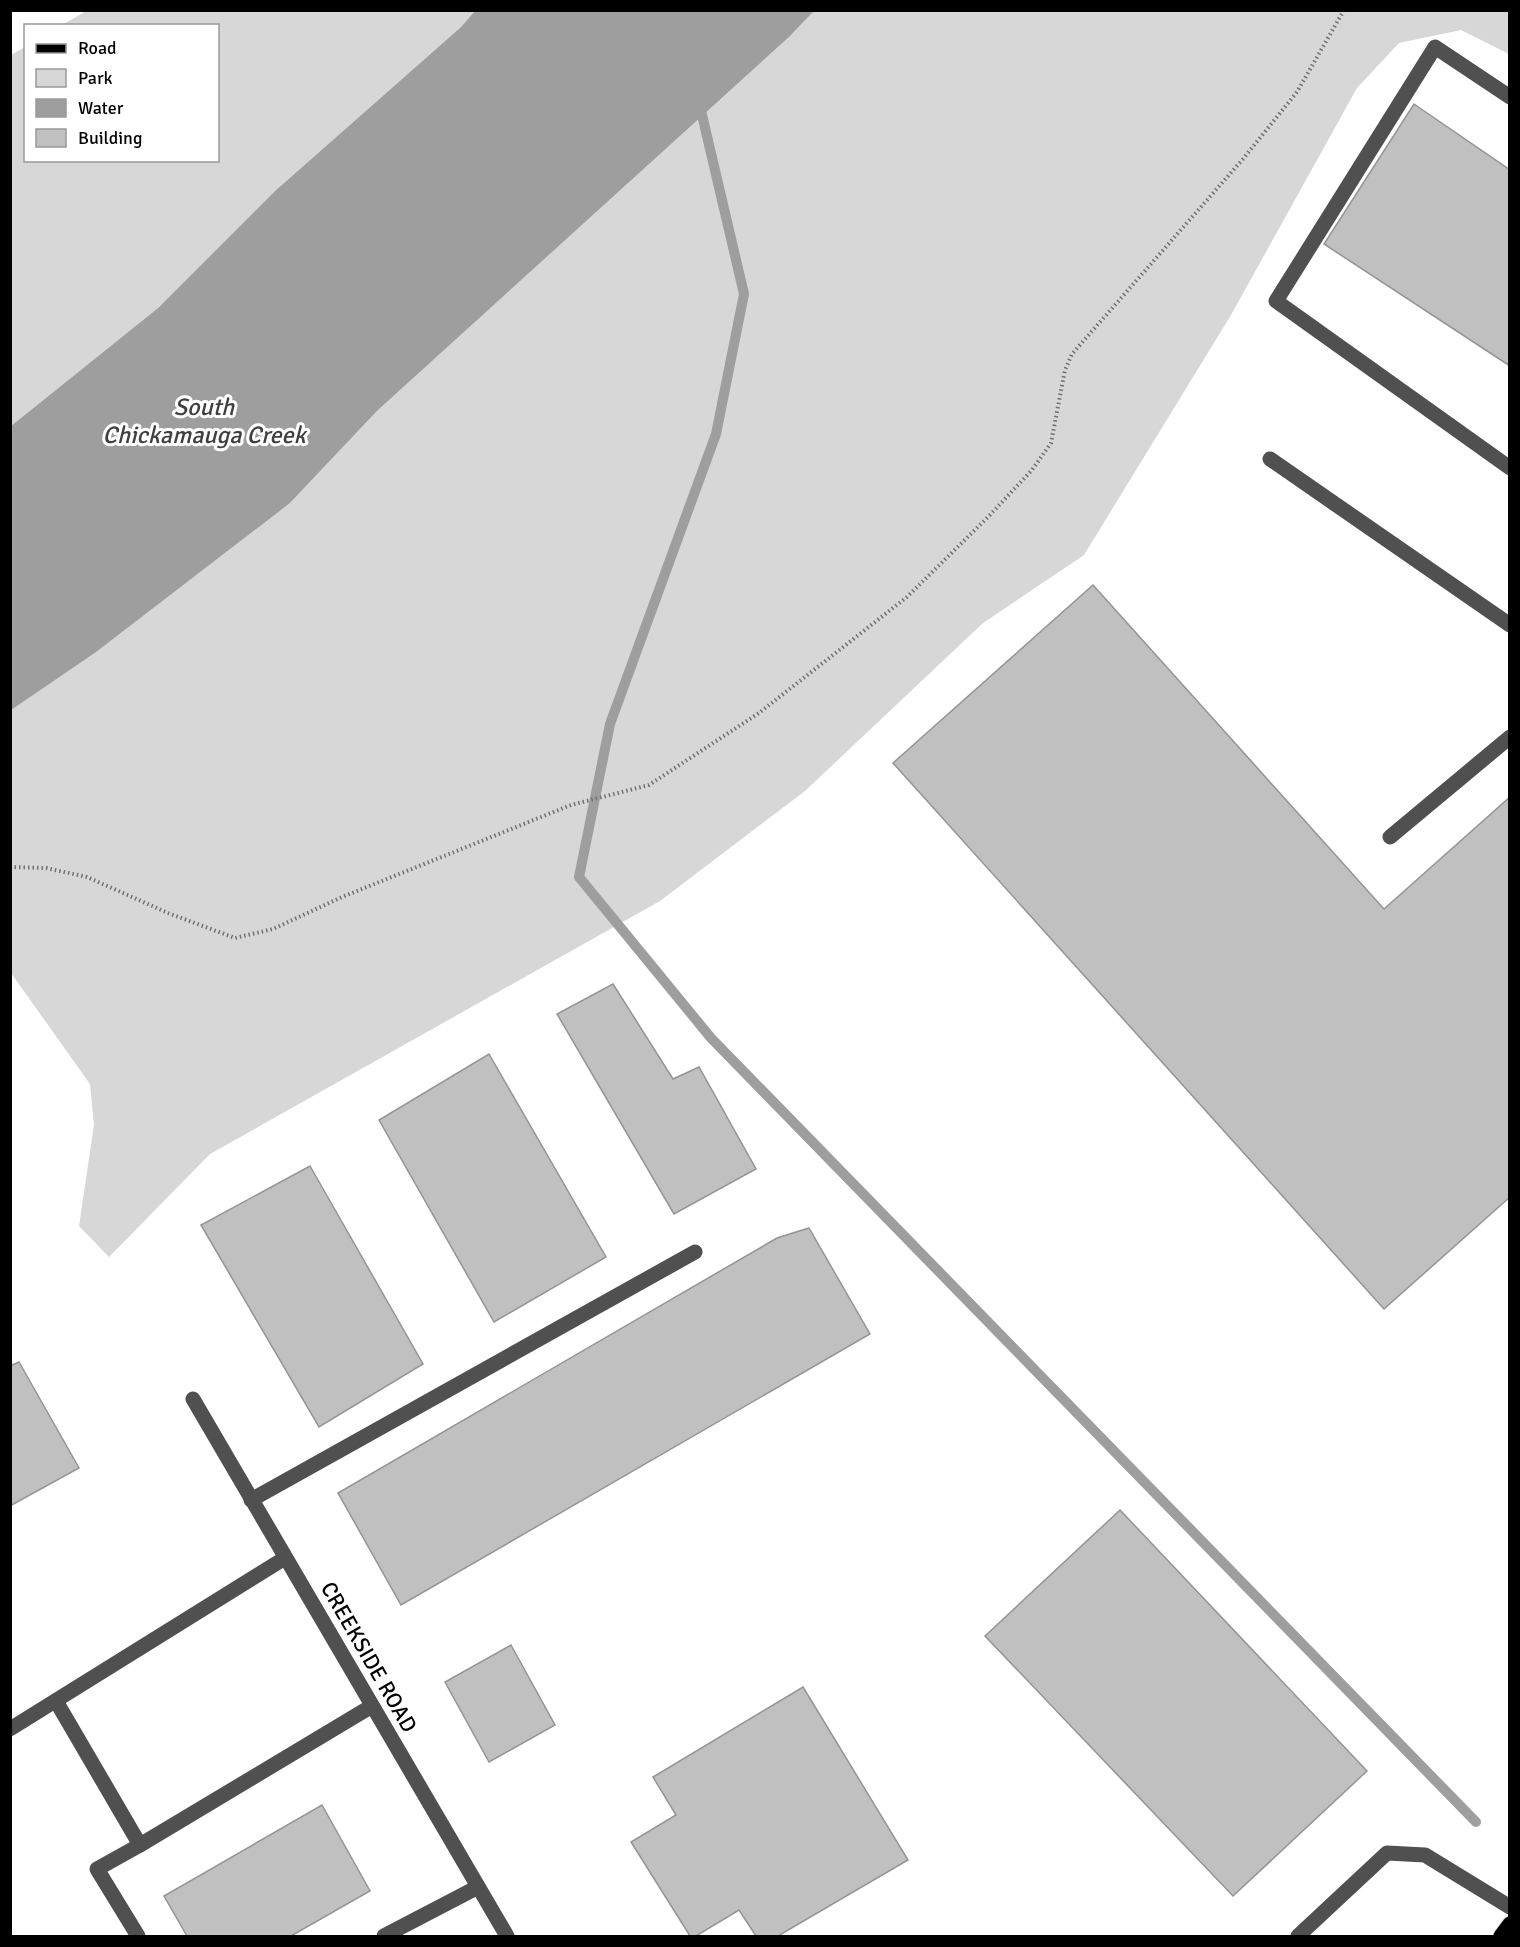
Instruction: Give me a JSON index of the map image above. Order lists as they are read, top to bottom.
{
  "streets": {
    "street": ["CREEKSIDE ROAD"]
  },
  "water": ["South Chickamauga Creek"],
  "legend": [
    "Road",
    "Park",
    "Water",
    "Building"
  ]
}
